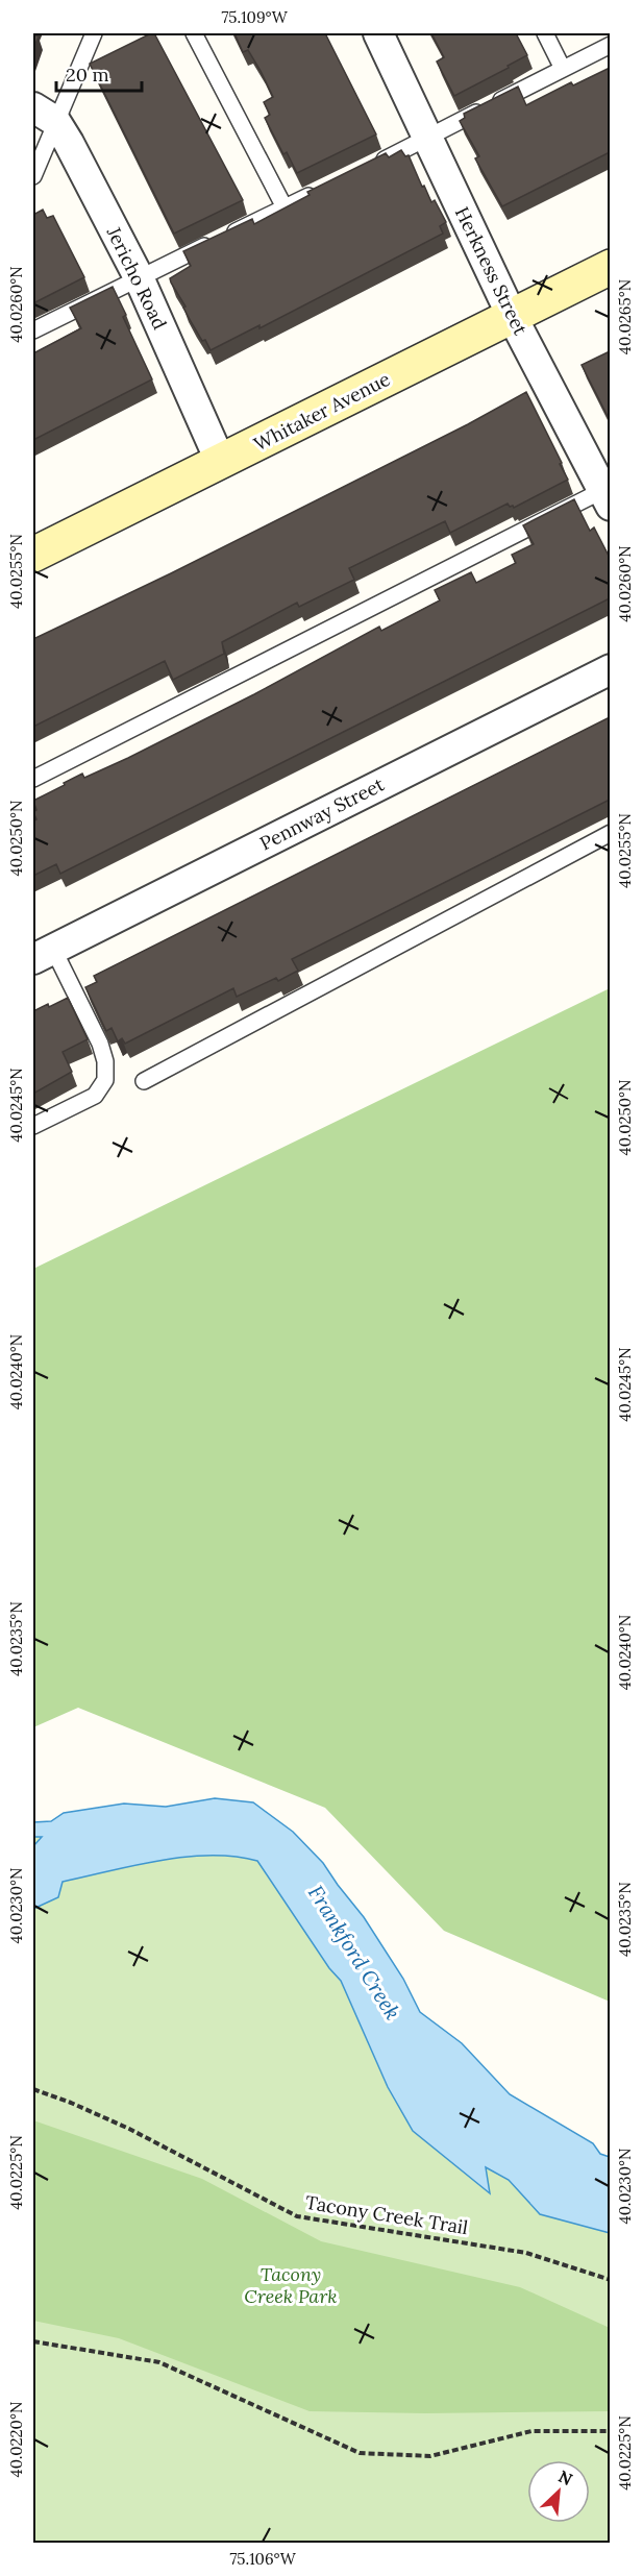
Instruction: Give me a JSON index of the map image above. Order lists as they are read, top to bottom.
{
  "streets": {
    "main road": ["Whitaker Avenue"],
    "street": ["Herkness Street", "Jericho Road", "Pennway Street"],
    "path": ["Tacony Creek Trail"]
  },
  "crossings": [
    ["Herkness Street", "Whitaker Avenue"],
    ["Jericho Road", "Whitaker Avenue"]
  ],
  "water": ["Frankford Creek"],
  "parks": ["Tacony Creek Park"],
  "scale_bar": "20 m",
  "north": "top right",
  "coordinates": [
    "75.109°W",
    "40.0260°N",
    "40.0265°N",
    "40.0255°N",
    "40.0250°N",
    "40.0245°N",
    "40.0240°N",
    "40.0235°N",
    "40.0230°N",
    "40.0225°N",
    "40.0220°N",
    "75.106°W"
  ]
}
